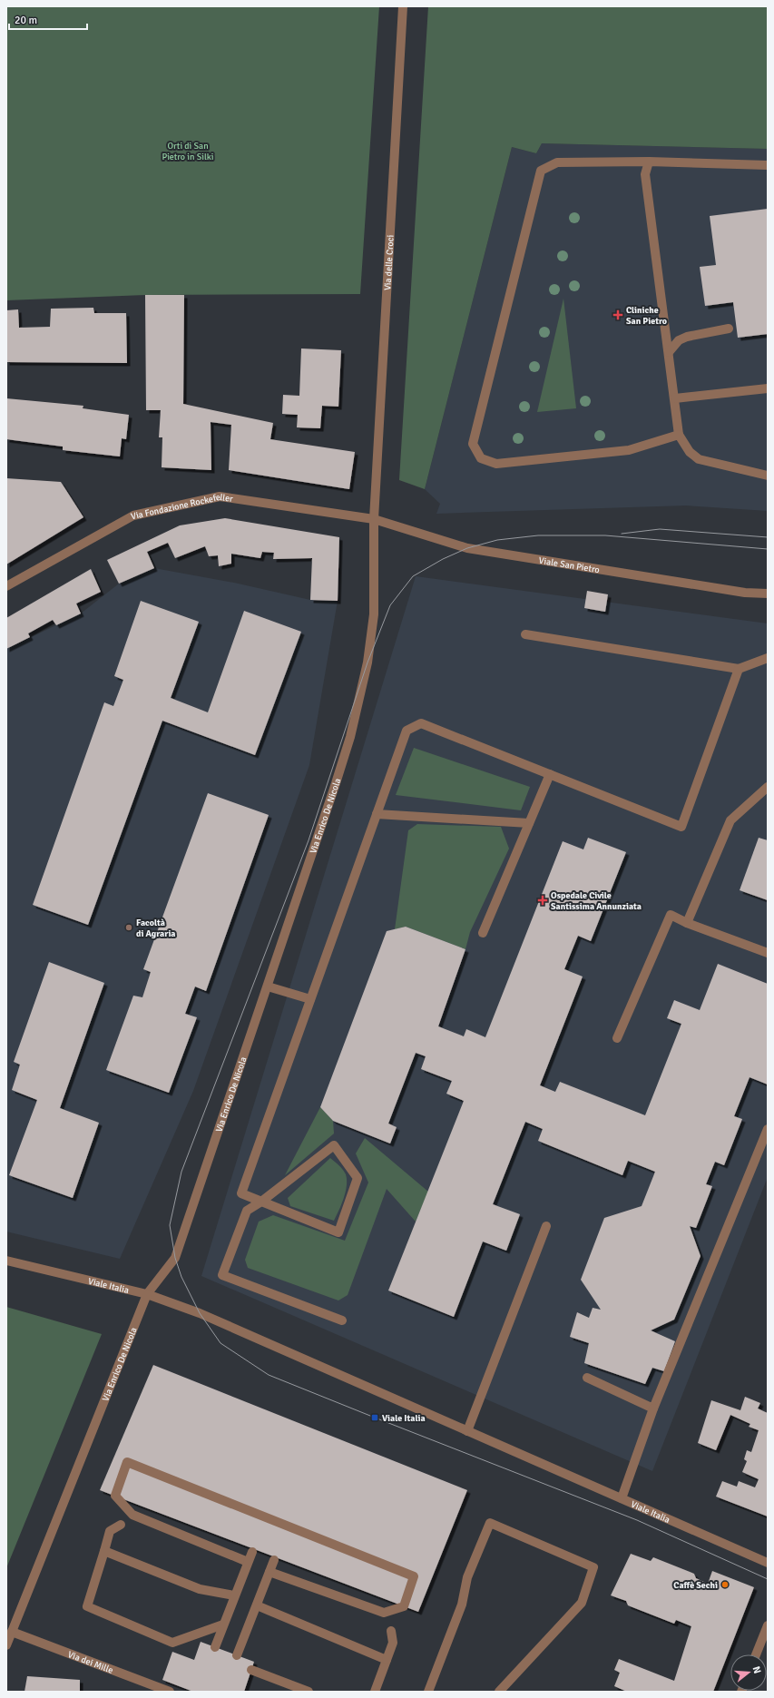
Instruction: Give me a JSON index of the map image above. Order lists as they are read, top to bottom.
{
  "streets": {
    "street": [
      "Via delle Croci",
      "Via Fondazione Rockefeller",
      "Viale San Pietro",
      "Via Enrico De Nicola",
      "Viale Italia",
      "Via dei Mille"
    ]
  },
  "crossings": [
    ["Via delle Croci", "Via Fondazione Rockefeller"],
    ["Via delle Croci", "Viale San Pietro"],
    ["Via delle Croci", "Via Enrico De Nicola"],
    ["Via Fondazione Rockefeller", "Viale San Pietro"],
    ["Via Fondazione Rockefeller", "Via Enrico De Nicola"],
    ["Viale San Pietro", "Via Enrico De Nicola"],
    ["Via Enrico De Nicola", "Viale Italia"],
    ["Via Enrico De Nicola", "Via dei Mille"]
  ],
  "parks": ["Orti di San Pietro in Silki"],
  "places": {
    "health": ["Cliniche San Pietro", "Ospedale Civile Santissima Annunziata"],
    "other": ["Facoltà di Agraria", "Caffè Sechi"],
    "transit": ["Viale Italia"]
  },
  "scale_bar": "20 m",
  "north": "right"
}
